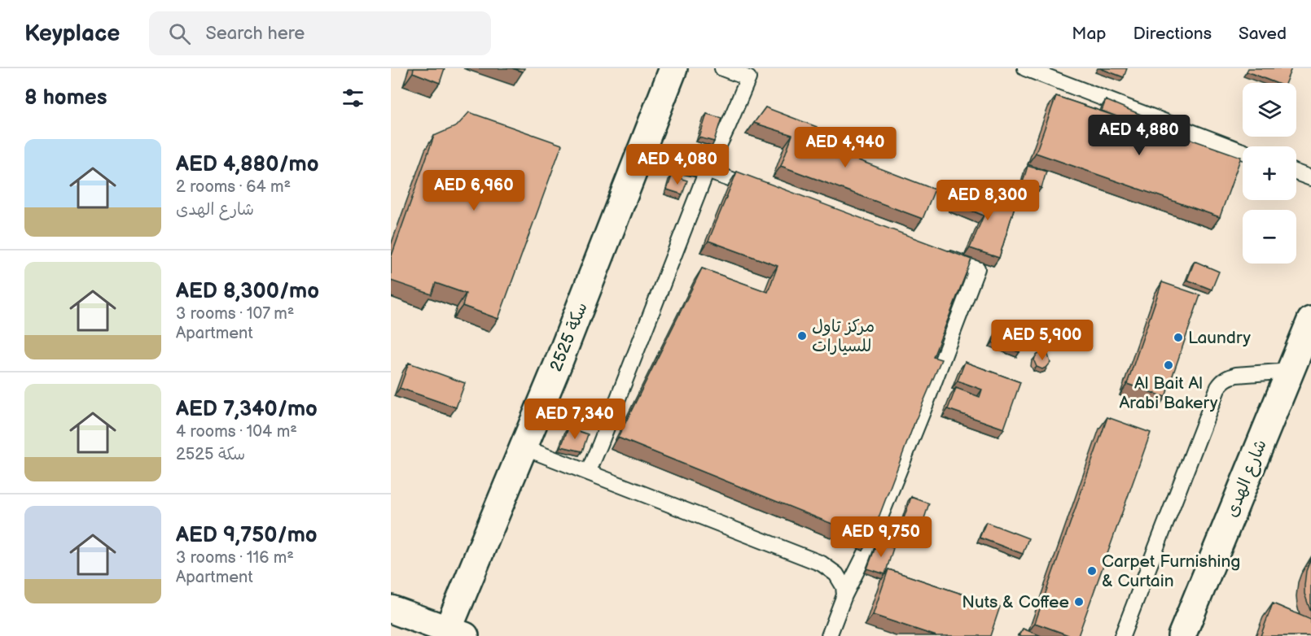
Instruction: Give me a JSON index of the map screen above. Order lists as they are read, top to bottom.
{
  "streets": {
    "street": ["سكة 2525", "شارع الهدى"]
  },
  "places": [
    "مركز تاول للسيارات",
    "Laundry",
    "Al Bait Al Arabi Bakery",
    "Carpet Furnishing & Curtain",
    "Nuts & Coffee"
  ],
  "page": {
    "header": "Keyplace",
    "search": "Search here",
    "nav": ["Map", "Directions", "Saved"],
    "heading": "8 homes",
    "map_buttons": ["+", "−"],
    "price": [
      "AED 4,880",
      "AED 4,940",
      "AED 4,080",
      "AED 6,960",
      "AED 8,300",
      "AED 5,900",
      "AED 7,340",
      "AED 9,750"
    ],
    "list": [
      {
        "name": "AED 4,880/mo",
        "note": "2 rooms · 64 m² · شارع الهدى"
      },
      {
        "name": "AED 8,300/mo",
        "note": "3 rooms · 107 m² · Apartment"
      },
      {
        "name": "AED 7,340/mo",
        "note": "4 rooms · 104 m² · سكة 2525"
      },
      {
        "name": "AED 9,750/mo",
        "note": "3 rooms · 116 m² · Apartment"
      }
    ]
  }
}
